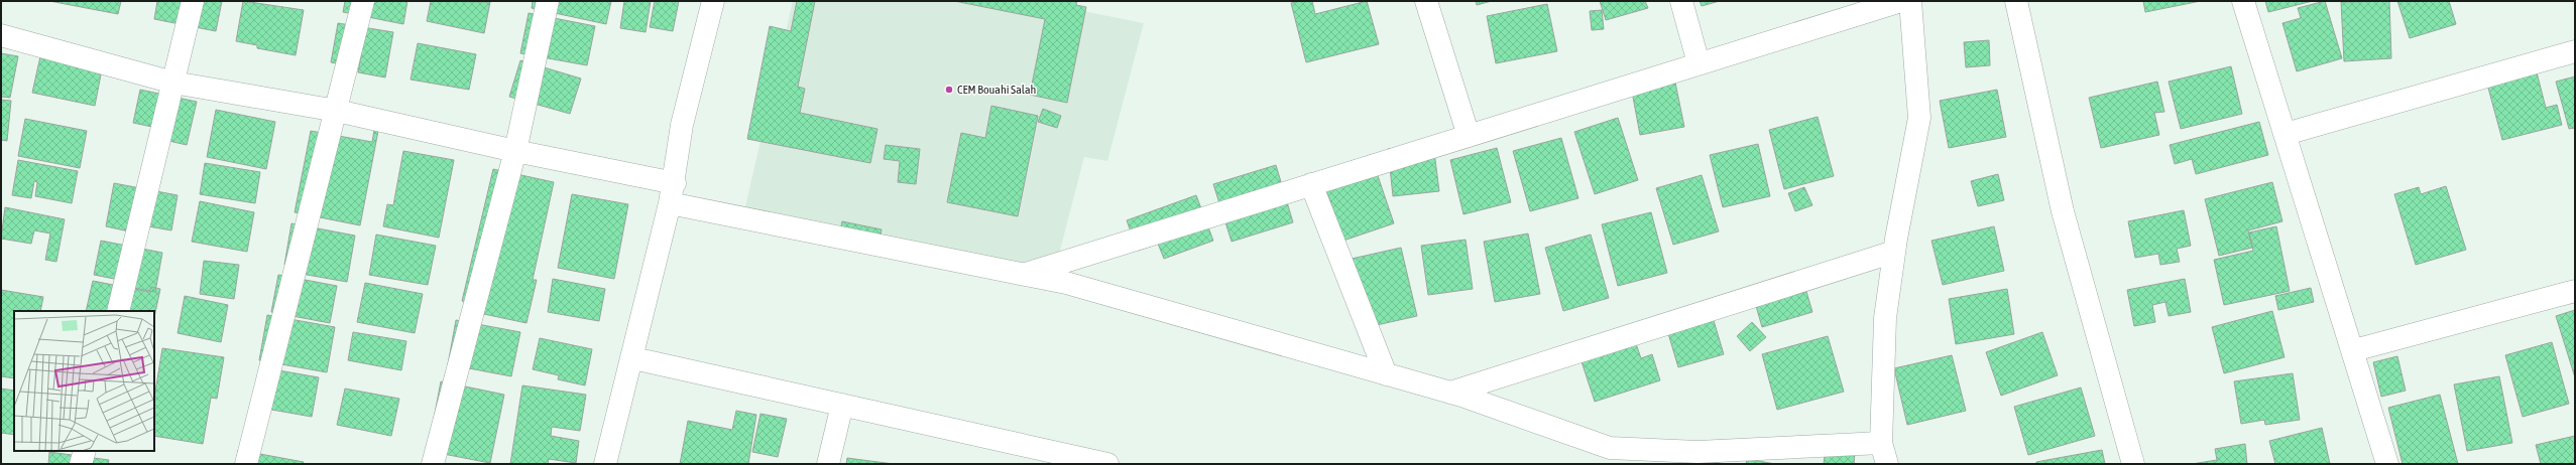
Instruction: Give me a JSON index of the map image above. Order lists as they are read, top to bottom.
{
  "places": ["CEM Bouahi Salah"]
}
